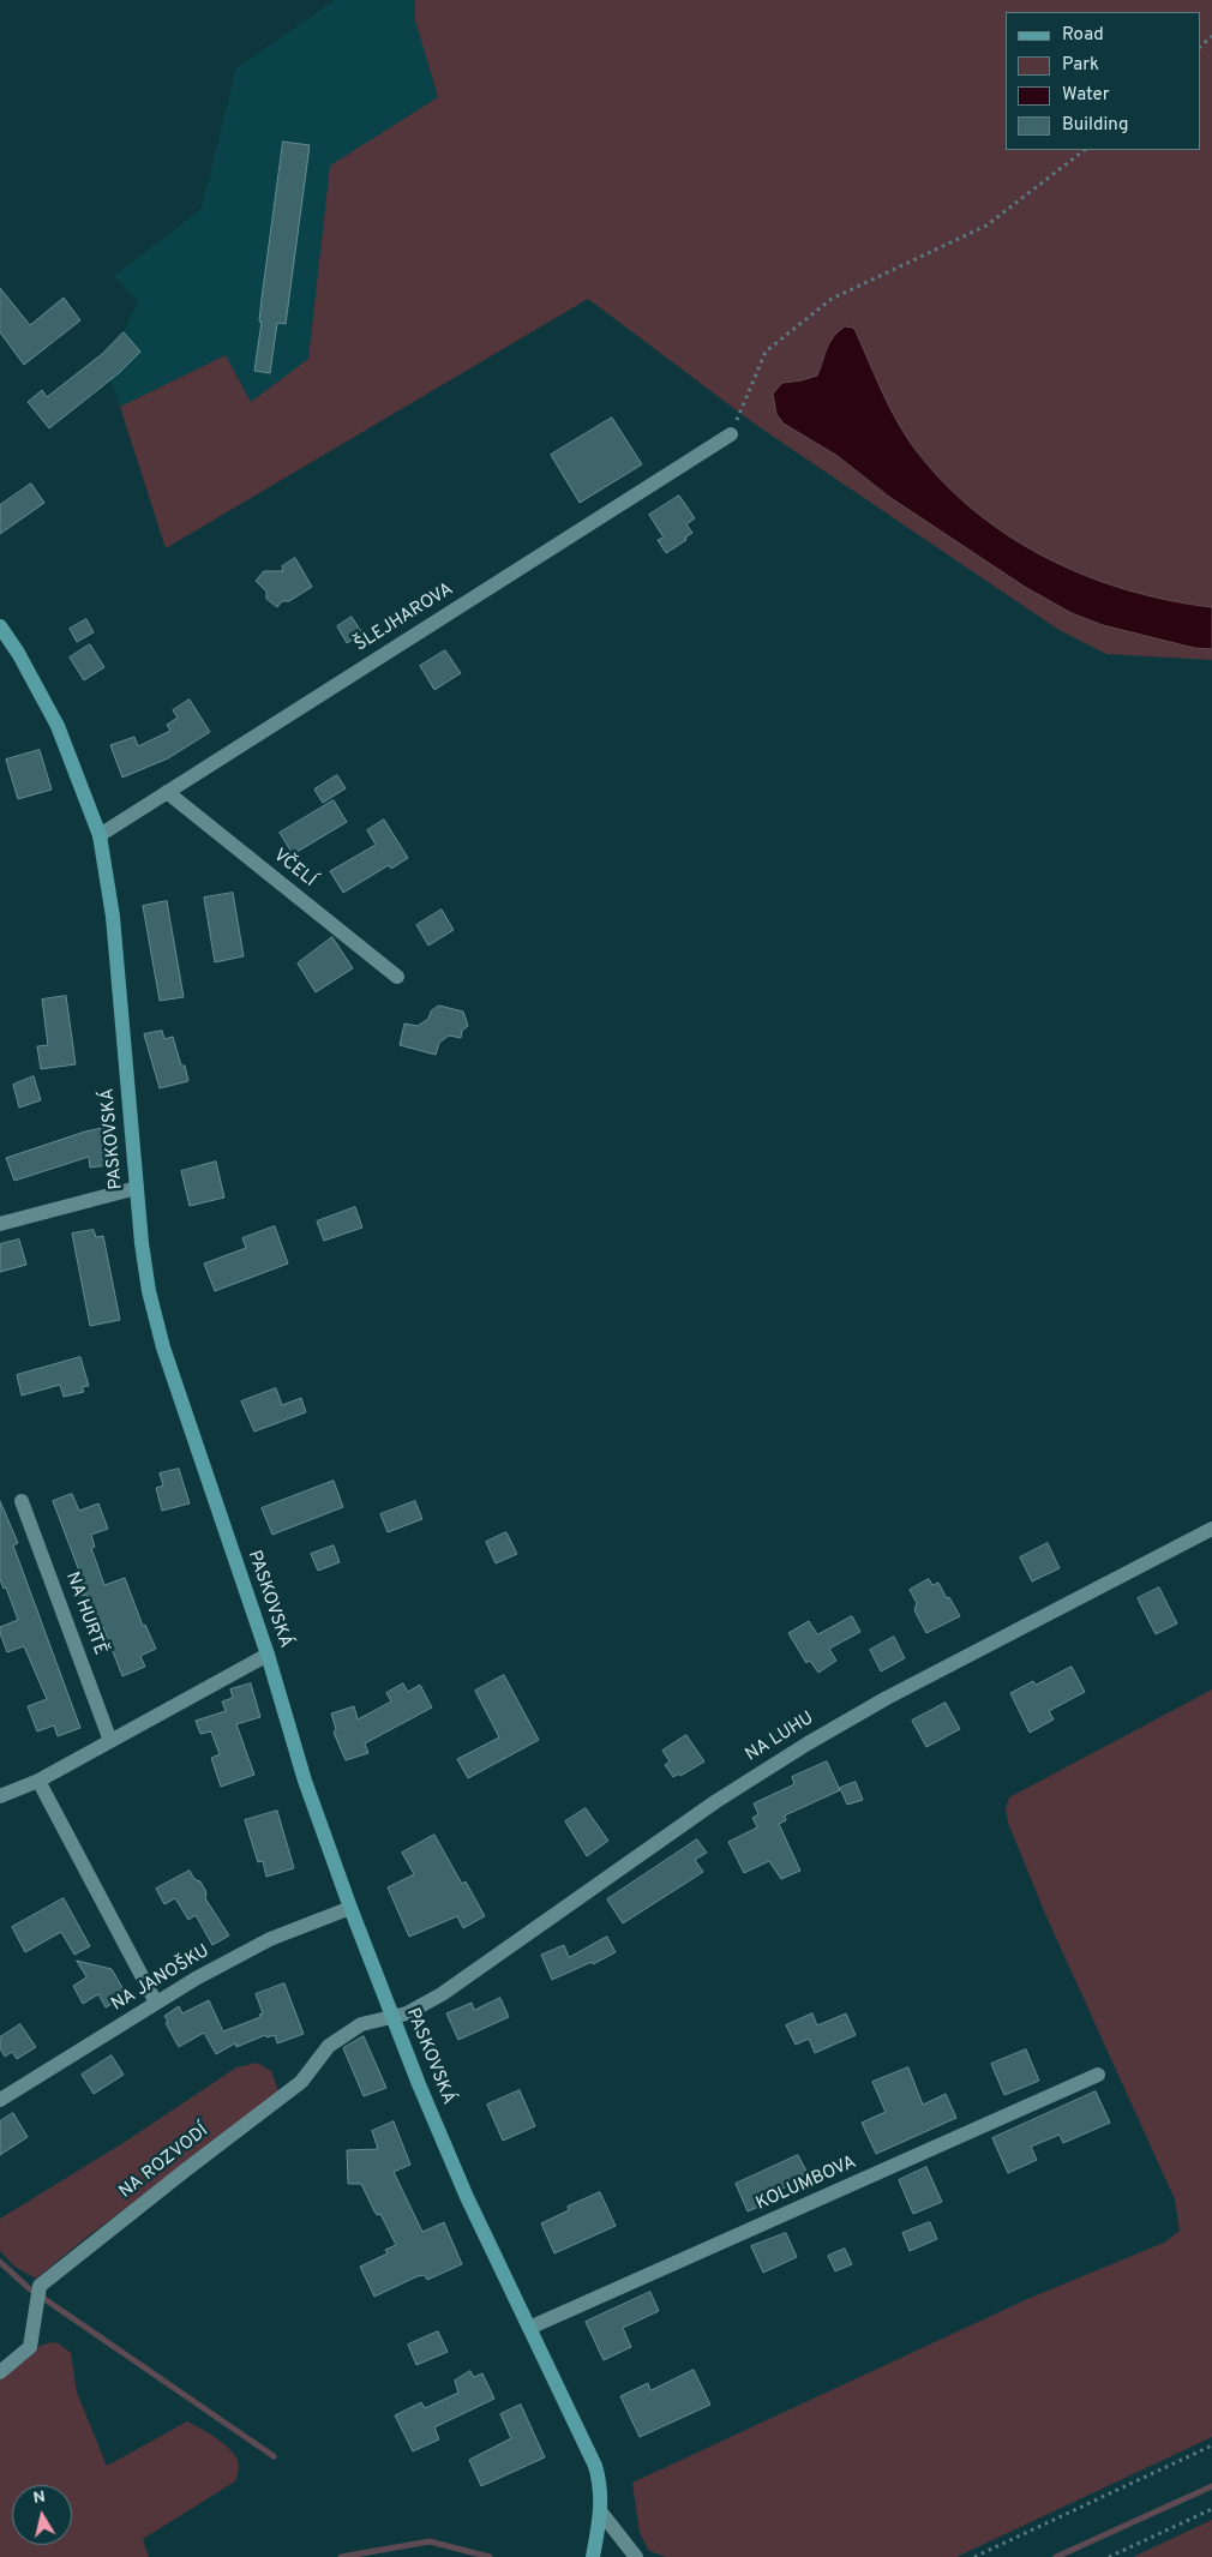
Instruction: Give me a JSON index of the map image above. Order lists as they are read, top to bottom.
{
  "streets": {
    "street": [
      "ŠLEJHAROVA",
      "VČELÍ",
      "PASKOVSKÁ",
      "NA HURTĚ",
      "NA LUHU",
      "NA JANOŠKU",
      "NA ROZVODÍ",
      "KOLUMBOVA"
    ]
  },
  "crossings": [
    ["ŠLEJHAROVA", "VČELÍ"],
    ["ŠLEJHAROVA", "PASKOVSKÁ"],
    ["PASKOVSKÁ", "NA LUHU"],
    ["PASKOVSKÁ", "NA JANOŠKU"],
    ["PASKOVSKÁ", "NA ROZVODÍ"],
    ["PASKOVSKÁ", "KOLUMBOVA"],
    ["NA LUHU", "NA ROZVODÍ"]
  ],
  "legend": [
    "Road",
    "Park",
    "Water",
    "Building"
  ],
  "north": "top"
}
